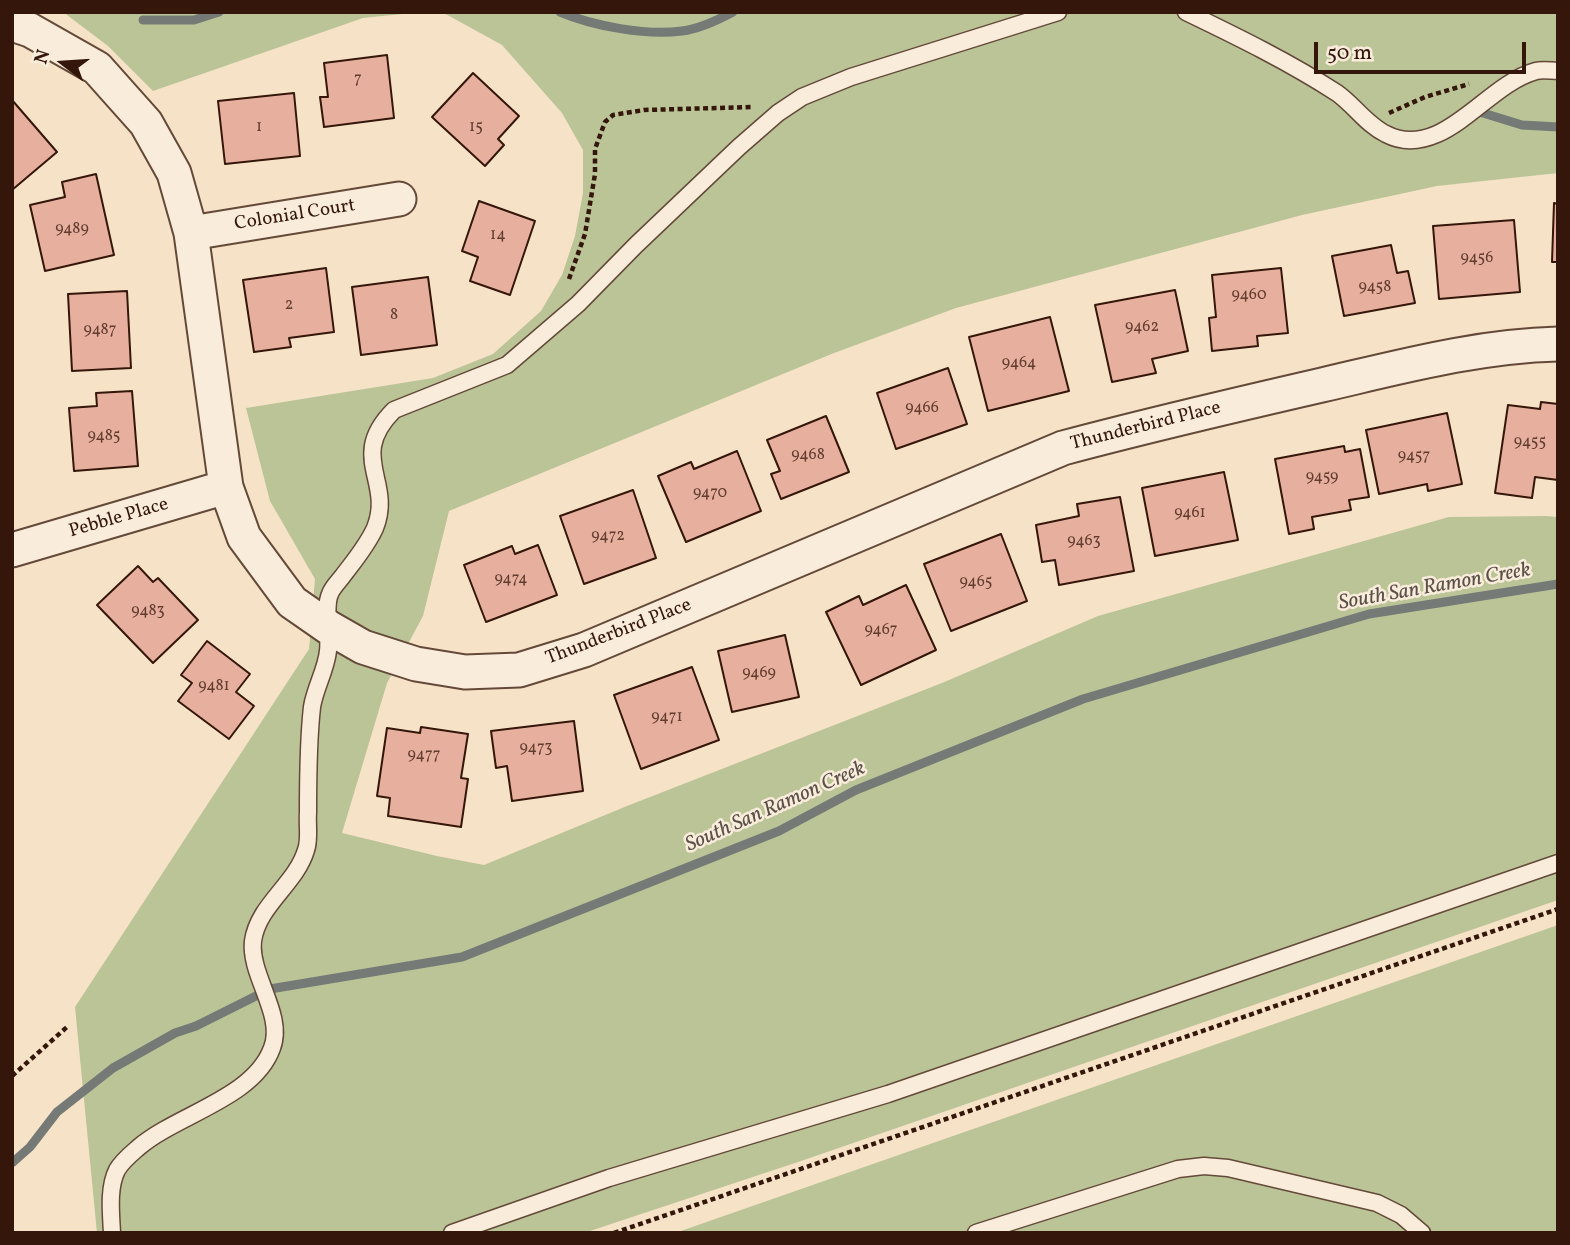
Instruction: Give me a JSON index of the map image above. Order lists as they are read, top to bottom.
{
  "streets": {
    "street": ["Colonial Court", "Thunderbird Place", "Pebble Place"]
  },
  "crossings": [
    ["Colonial Court", "Thunderbird Place"],
    ["Thunderbird Place", "Pebble Place"]
  ],
  "water": ["South San Ramon Creek"],
  "house_numbers": [
    "7",
    "1",
    "15",
    "9489",
    "14",
    "9456",
    "9458",
    "9460",
    "2",
    "8",
    "9462",
    "9487",
    "9464",
    "9466",
    "9485",
    "9455",
    "9468",
    "9457",
    "9459",
    "9470",
    "9461",
    "9472",
    "9463",
    "9474",
    "9465",
    "9483",
    "9467",
    "9469",
    "9481",
    "9471",
    "9473",
    "9477"
  ],
  "scale_bar": "50 m",
  "north": "left"
}
